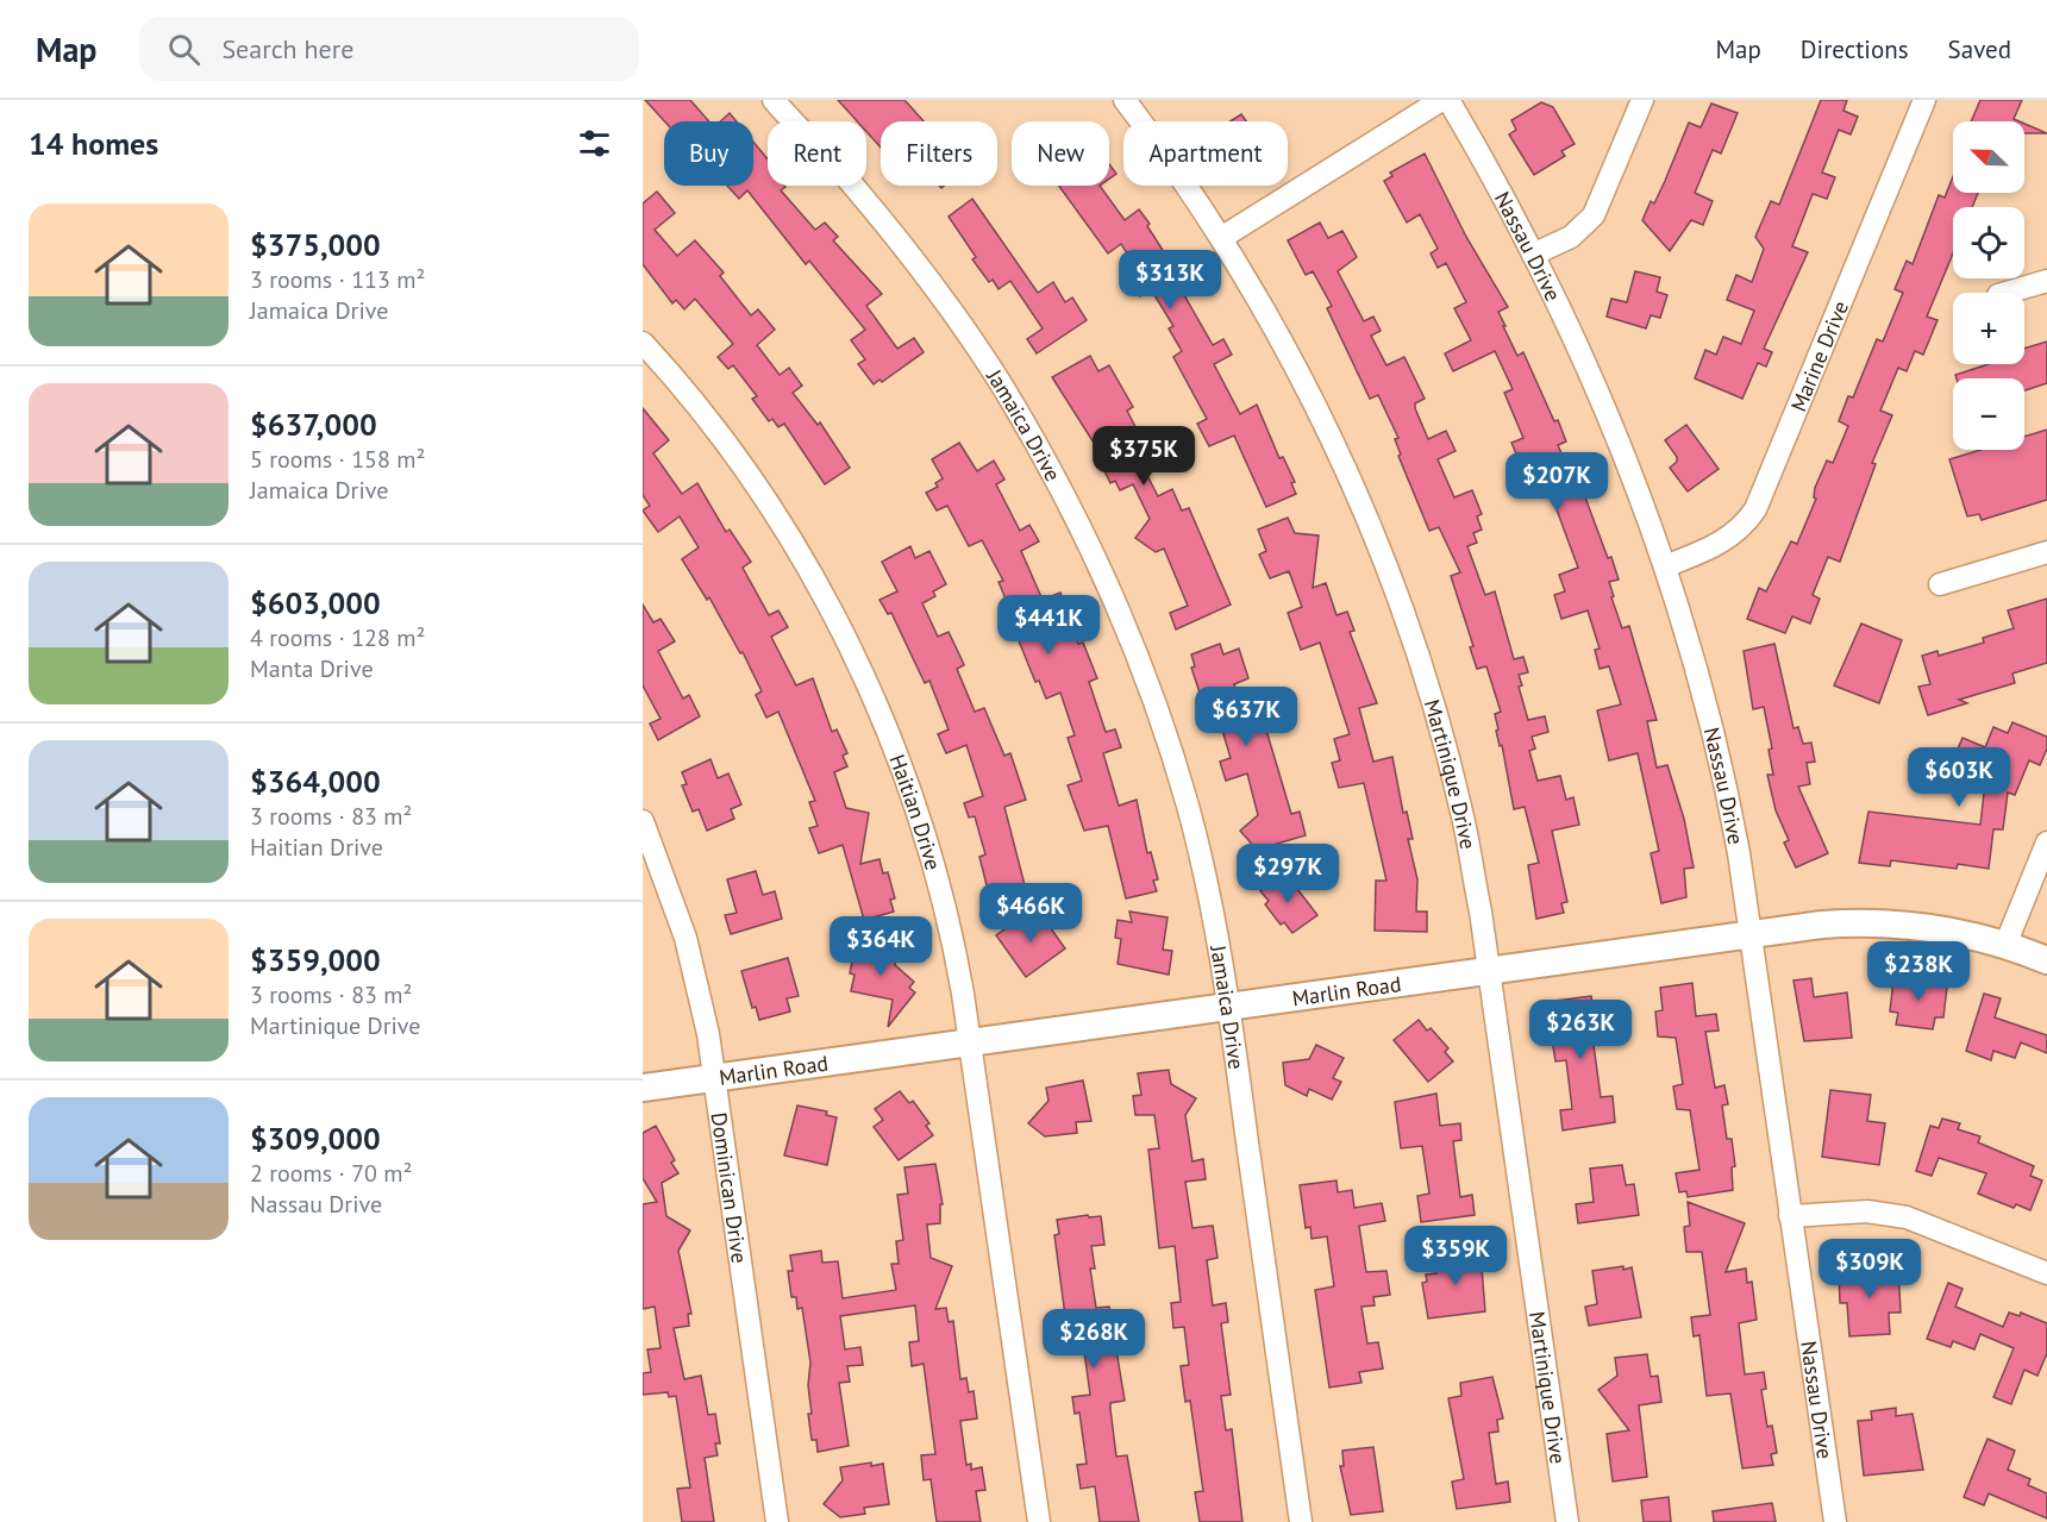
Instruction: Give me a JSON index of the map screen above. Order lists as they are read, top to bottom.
{
  "streets": {
    "street": [
      "Nassau Drive",
      "Marine Drive",
      "Jamaica Drive",
      "Martinique Drive",
      "Haitian Drive",
      "Marlin Road",
      "Dominican Drive"
    ]
  },
  "crossings": [
    ["Nassau Drive", "Marine Drive"],
    ["Nassau Drive", "Marlin Road"],
    ["Jamaica Drive", "Marlin Road"],
    ["Martinique Drive", "Marlin Road"],
    ["Haitian Drive", "Marlin Road"],
    ["Marlin Road", "Dominican Drive"]
  ],
  "north": "top left",
  "page": {
    "header": "Map",
    "search": "Search here",
    "nav": ["Map", "Directions", "Saved"],
    "heading": "14 homes",
    "map_buttons": ["+", "−"],
    "chip": [
      "Buy",
      "Rent",
      "Filters",
      "New",
      "Apartment"
    ],
    "list": [
      {
        "name": "$375,000",
        "note": "3 rooms · 113 m² · Jamaica Drive"
      },
      {
        "name": "$637,000",
        "note": "5 rooms · 158 m² · Jamaica Drive"
      },
      {
        "name": "$603,000",
        "note": "4 rooms · 128 m² · Manta Drive"
      },
      {
        "name": "$364,000",
        "note": "3 rooms · 83 m² · Haitian Drive"
      },
      {
        "name": "$359,000",
        "note": "3 rooms · 83 m² · Martinique Drive"
      },
      {
        "name": "$309,000",
        "note": "2 rooms · 70 m² · Nassau Drive"
      }
    ],
    "price": [
      "$313K",
      "$375K",
      "$207K",
      "$441K",
      "$637K",
      "$603K",
      "$297K",
      "$466K",
      "$364K",
      "$238K",
      "$263K",
      "$359K",
      "$309K",
      "$268K"
    ]
  }
}
